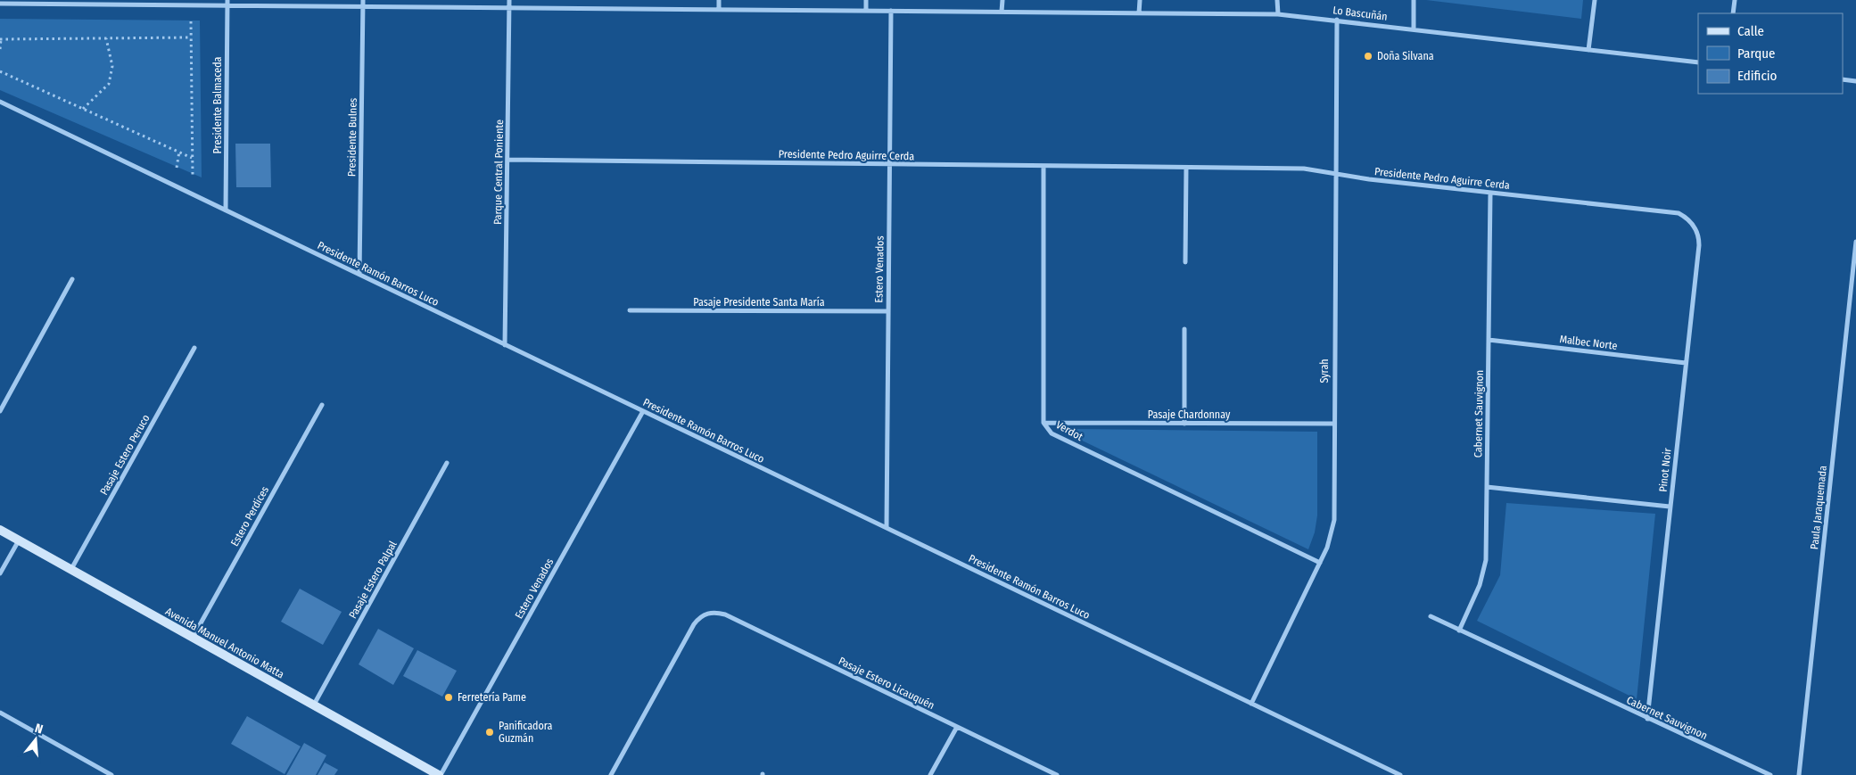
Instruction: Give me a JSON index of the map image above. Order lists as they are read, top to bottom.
{
  "streets": {
    "street": [
      "Lo Bascuñán",
      "Presidente Balmaceda",
      "Presidente Bulnes",
      "Presidente Pedro Aguirre Cerda",
      "Parque Central Poniente",
      "Estero Venados",
      "Presidente Ramón Barros Luco",
      "Pasaje Presidente Santa María",
      "Malbec Norte",
      "Syrah",
      "Cabernet Sauvignon",
      "Pasaje Chardonnay",
      "Verdot",
      "Pasaje Estero Peruco",
      "Pinot Noir",
      "Paula Jaraquemada",
      "Estero Perdices",
      "Pasaje Estero Palpal",
      "Avenida Manuel Antonio Matta",
      "Pasaje Estero Licauquén"
    ]
  },
  "crossings": [
    ["Lo Bascuñán", "Presidente Balmaceda"],
    ["Lo Bascuñán", "Presidente Bulnes"],
    ["Lo Bascuñán", "Parque Central Poniente"],
    ["Lo Bascuñán", "Estero Venados"],
    ["Lo Bascuñán", "Syrah"],
    ["Presidente Balmaceda", "Presidente Ramón Barros Luco"],
    ["Presidente Bulnes", "Presidente Ramón Barros Luco"],
    ["Presidente Pedro Aguirre Cerda", "Parque Central Poniente"],
    ["Presidente Pedro Aguirre Cerda", "Estero Venados"],
    ["Presidente Pedro Aguirre Cerda", "Syrah"],
    ["Presidente Pedro Aguirre Cerda", "Cabernet Sauvignon"],
    ["Presidente Pedro Aguirre Cerda", "Verdot"],
    ["Presidente Pedro Aguirre Cerda", "Pinot Noir"],
    ["Parque Central Poniente", "Presidente Ramón Barros Luco"],
    ["Estero Venados", "Presidente Ramón Barros Luco"],
    ["Estero Venados", "Pasaje Presidente Santa María"],
    ["Estero Venados", "Avenida Manuel Antonio Matta"],
    ["Presidente Ramón Barros Luco", "Syrah"],
    ["Malbec Norte", "Cabernet Sauvignon"],
    ["Malbec Norte", "Pinot Noir"],
    ["Syrah", "Pasaje Chardonnay"],
    ["Syrah", "Verdot"],
    ["Cabernet Sauvignon", "Pinot Noir"],
    ["Pasaje Chardonnay", "Verdot"],
    ["Pasaje Estero Peruco", "Avenida Manuel Antonio Matta"],
    ["Estero Perdices", "Avenida Manuel Antonio Matta"],
    ["Pasaje Estero Palpal", "Avenida Manuel Antonio Matta"]
  ],
  "places": ["Doña Silvana", "Ferretería Pame", "Panificadora Guzmán"],
  "legend": ["Calle", "Parque", "Edificio"],
  "north": "top"
}
